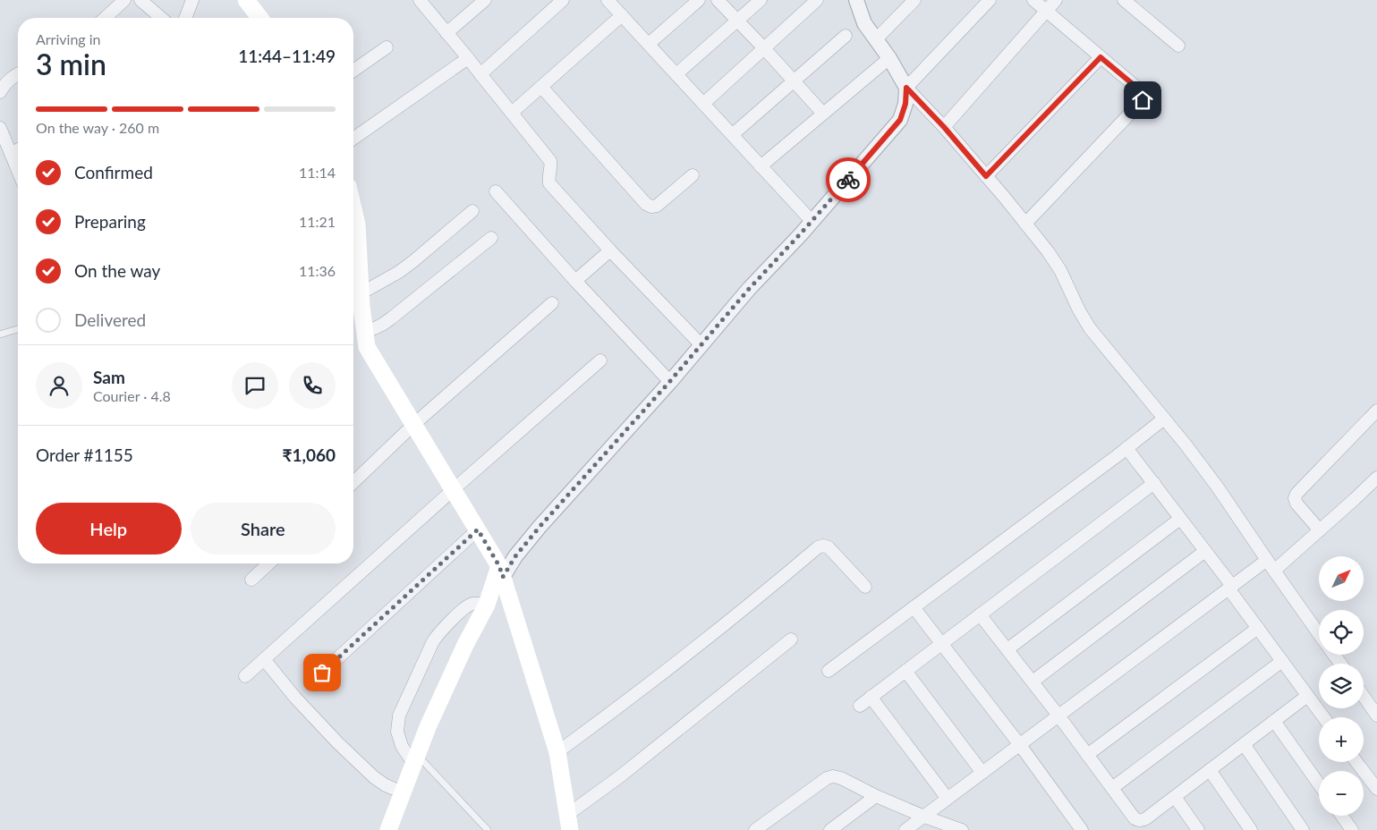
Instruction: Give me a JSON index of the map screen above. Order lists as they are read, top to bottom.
{
  "north": "top right",
  "page": {
    "heading": ["3 min", "Arriving in", "11:44–11:49"],
    "panel": [
      "Sam",
      "Courier · 4.8",
      "Order #1155",
      "₹1,060"
    ],
    "bar": "On the way · 260 m",
    "list": [
      ["Confirmed", "11:14"],
      ["Preparing", "11:21"],
      ["On the way", "11:36"],
      "Delivered"
    ],
    "buttons": ["Help", "Share"],
    "map_buttons": ["+", "−"]
  }
}
